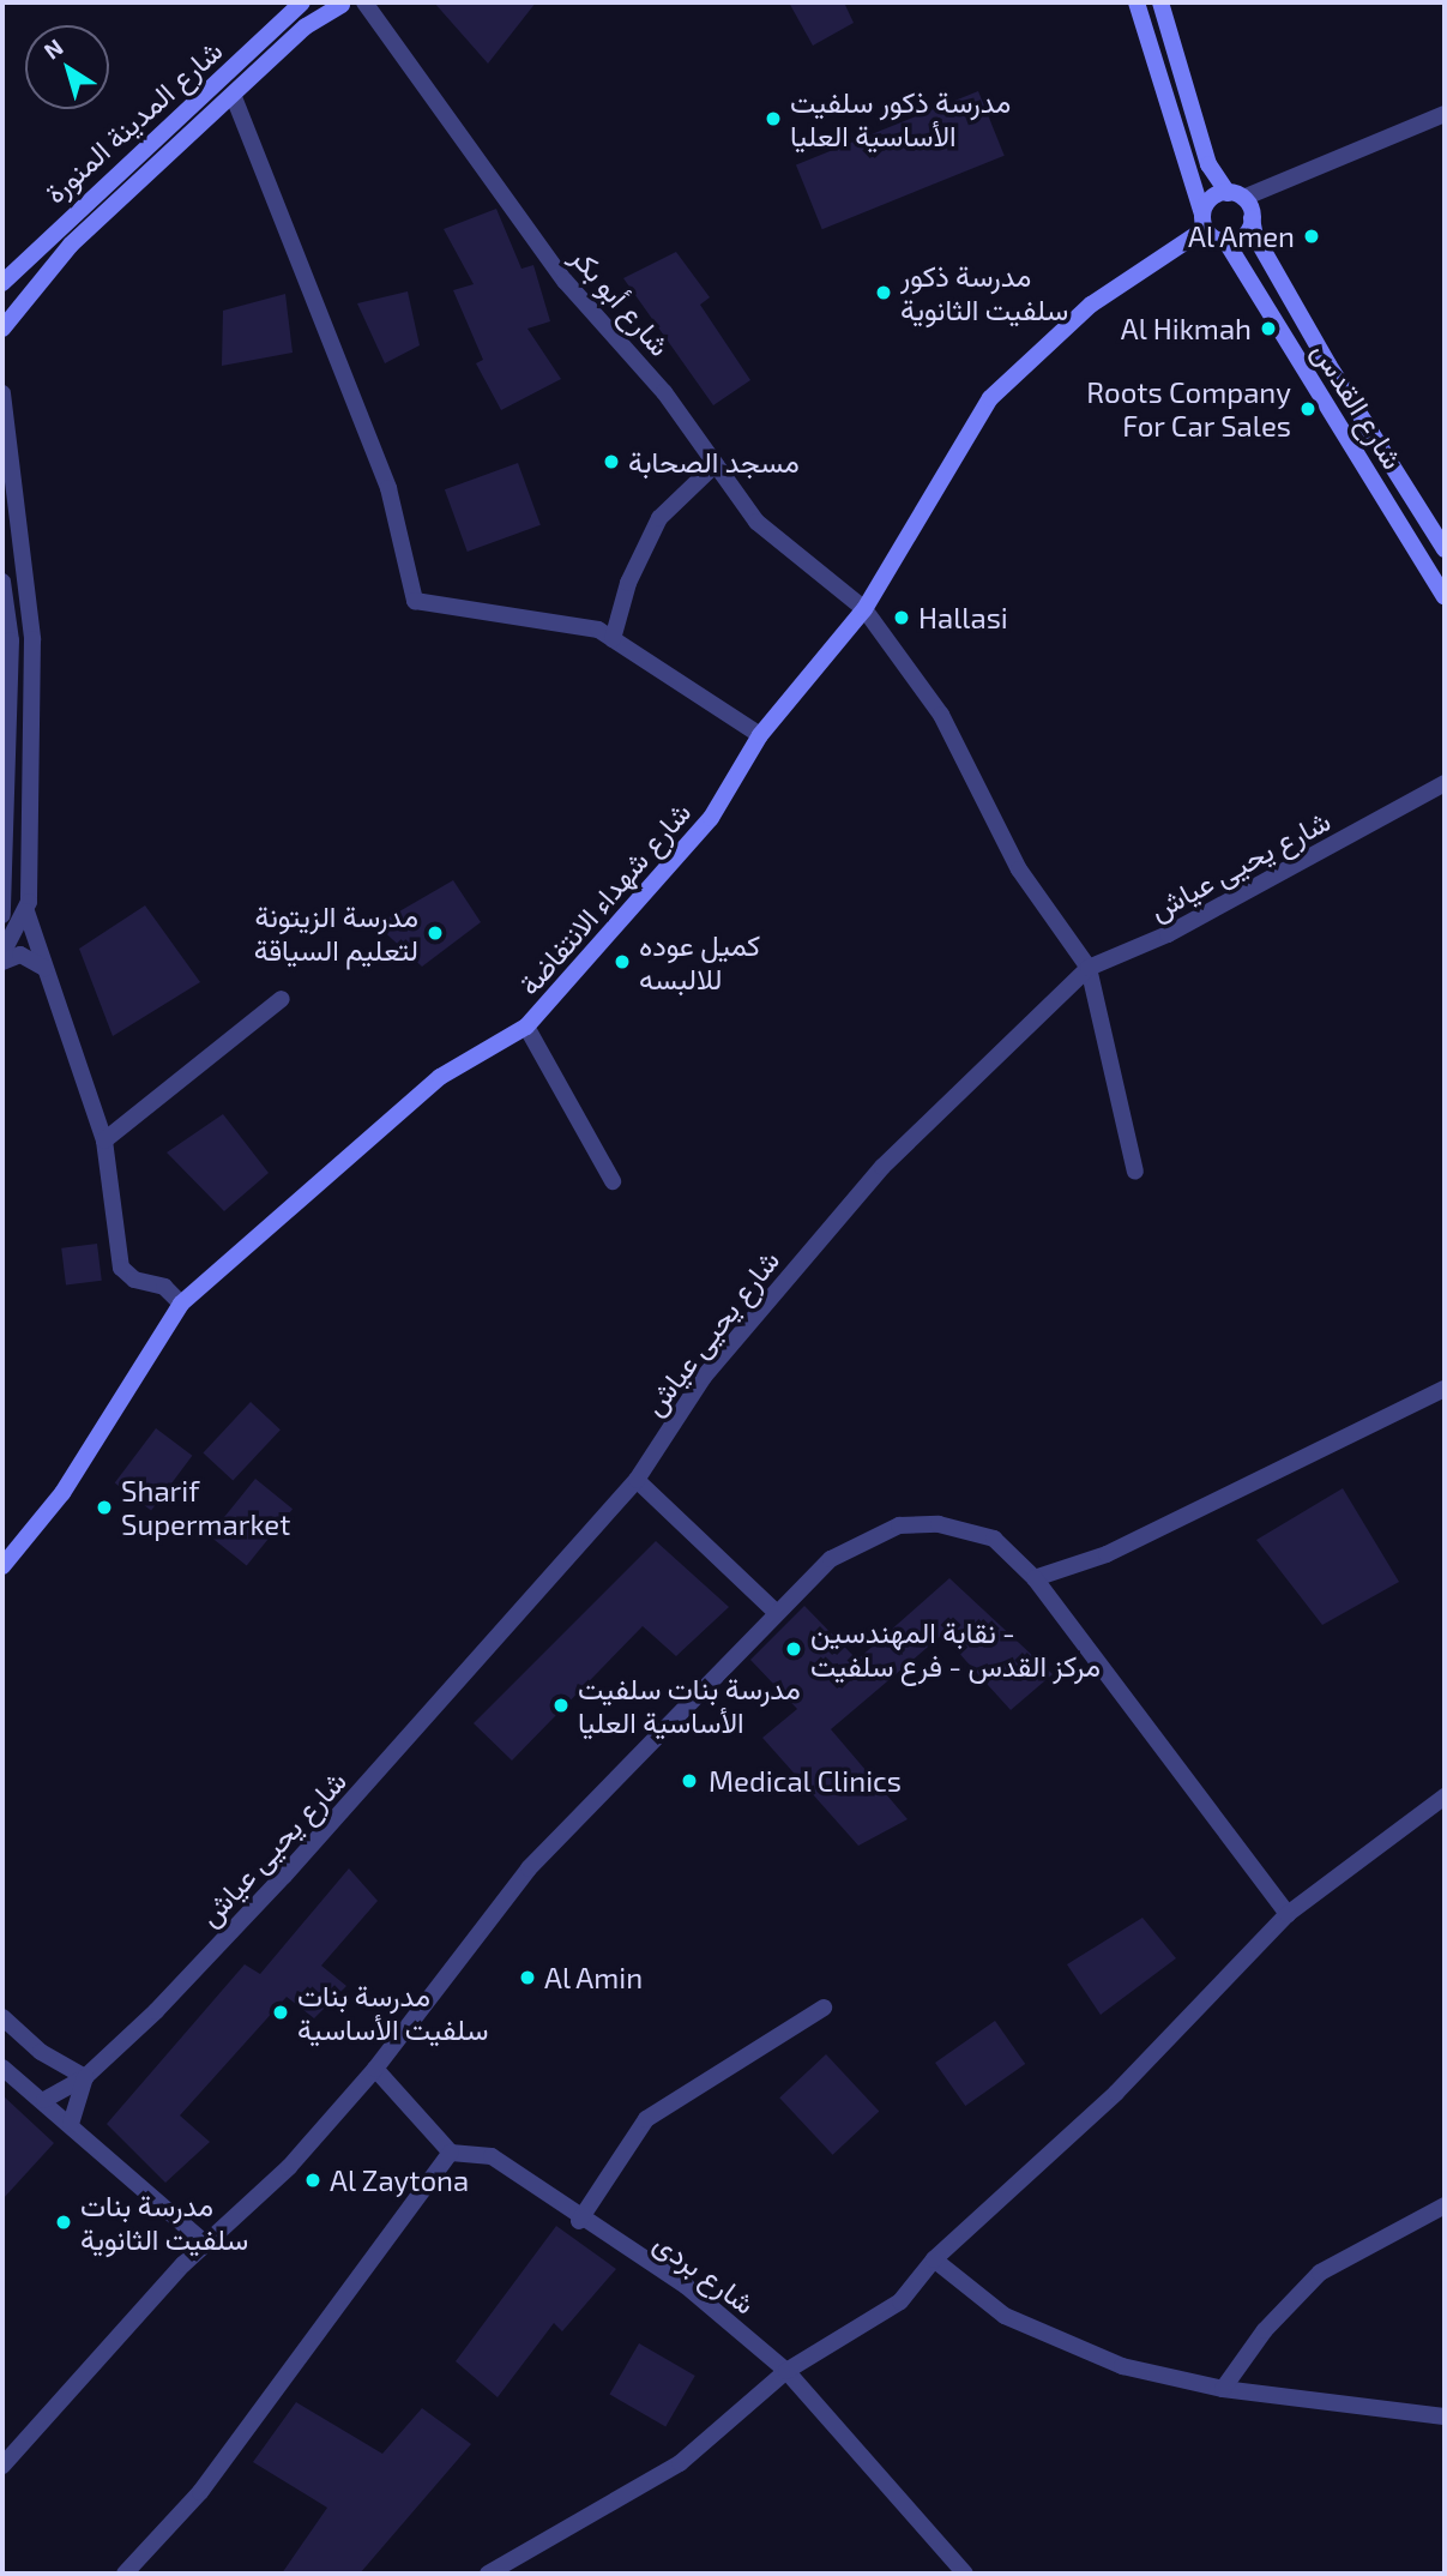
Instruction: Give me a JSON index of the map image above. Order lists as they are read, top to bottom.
{
  "streets": {
    "main road": ["شارع المدينة المنورة", "شارع القدس", "شارع شهداء الانتفاضة"],
    "street": ["شارع أبو بكر", "شارع يحيى عياش", "شارع بردى"]
  },
  "crossings": [
    ["شارع أبو بكر", "شارع يحيى عياش"],
    ["شارع أبو بكر", "شارع شهداء الانتفاضة"],
    ["شارع القدس", "شارع شهداء الانتفاضة"]
  ],
  "places": [
    "مدرسة ذكور سلفيت الأساسية العليا",
    "Al Amen",
    "مدرسة ذكور سلفيت الثانوية",
    "Al Hikmah",
    "Roots Company For Car Sales",
    "مسجد الصحابة",
    "Hallasi",
    "مدرسة الزيتونة لتعليم السياقة",
    "كميل عوده للالبسه",
    "Sharif Supermarket",
    "نقابة المهندسين - مركز القدس - فرع سلفيت",
    "مدرسة بنات سلفيت الأساسية العليا",
    "Medical Clinics",
    "Al Amin",
    "مدرسة بنات سلفيت الأساسية",
    "Al Zaytona",
    "مدرسة بنات سلفيت الثانوية"
  ],
  "north": "top left"
}
